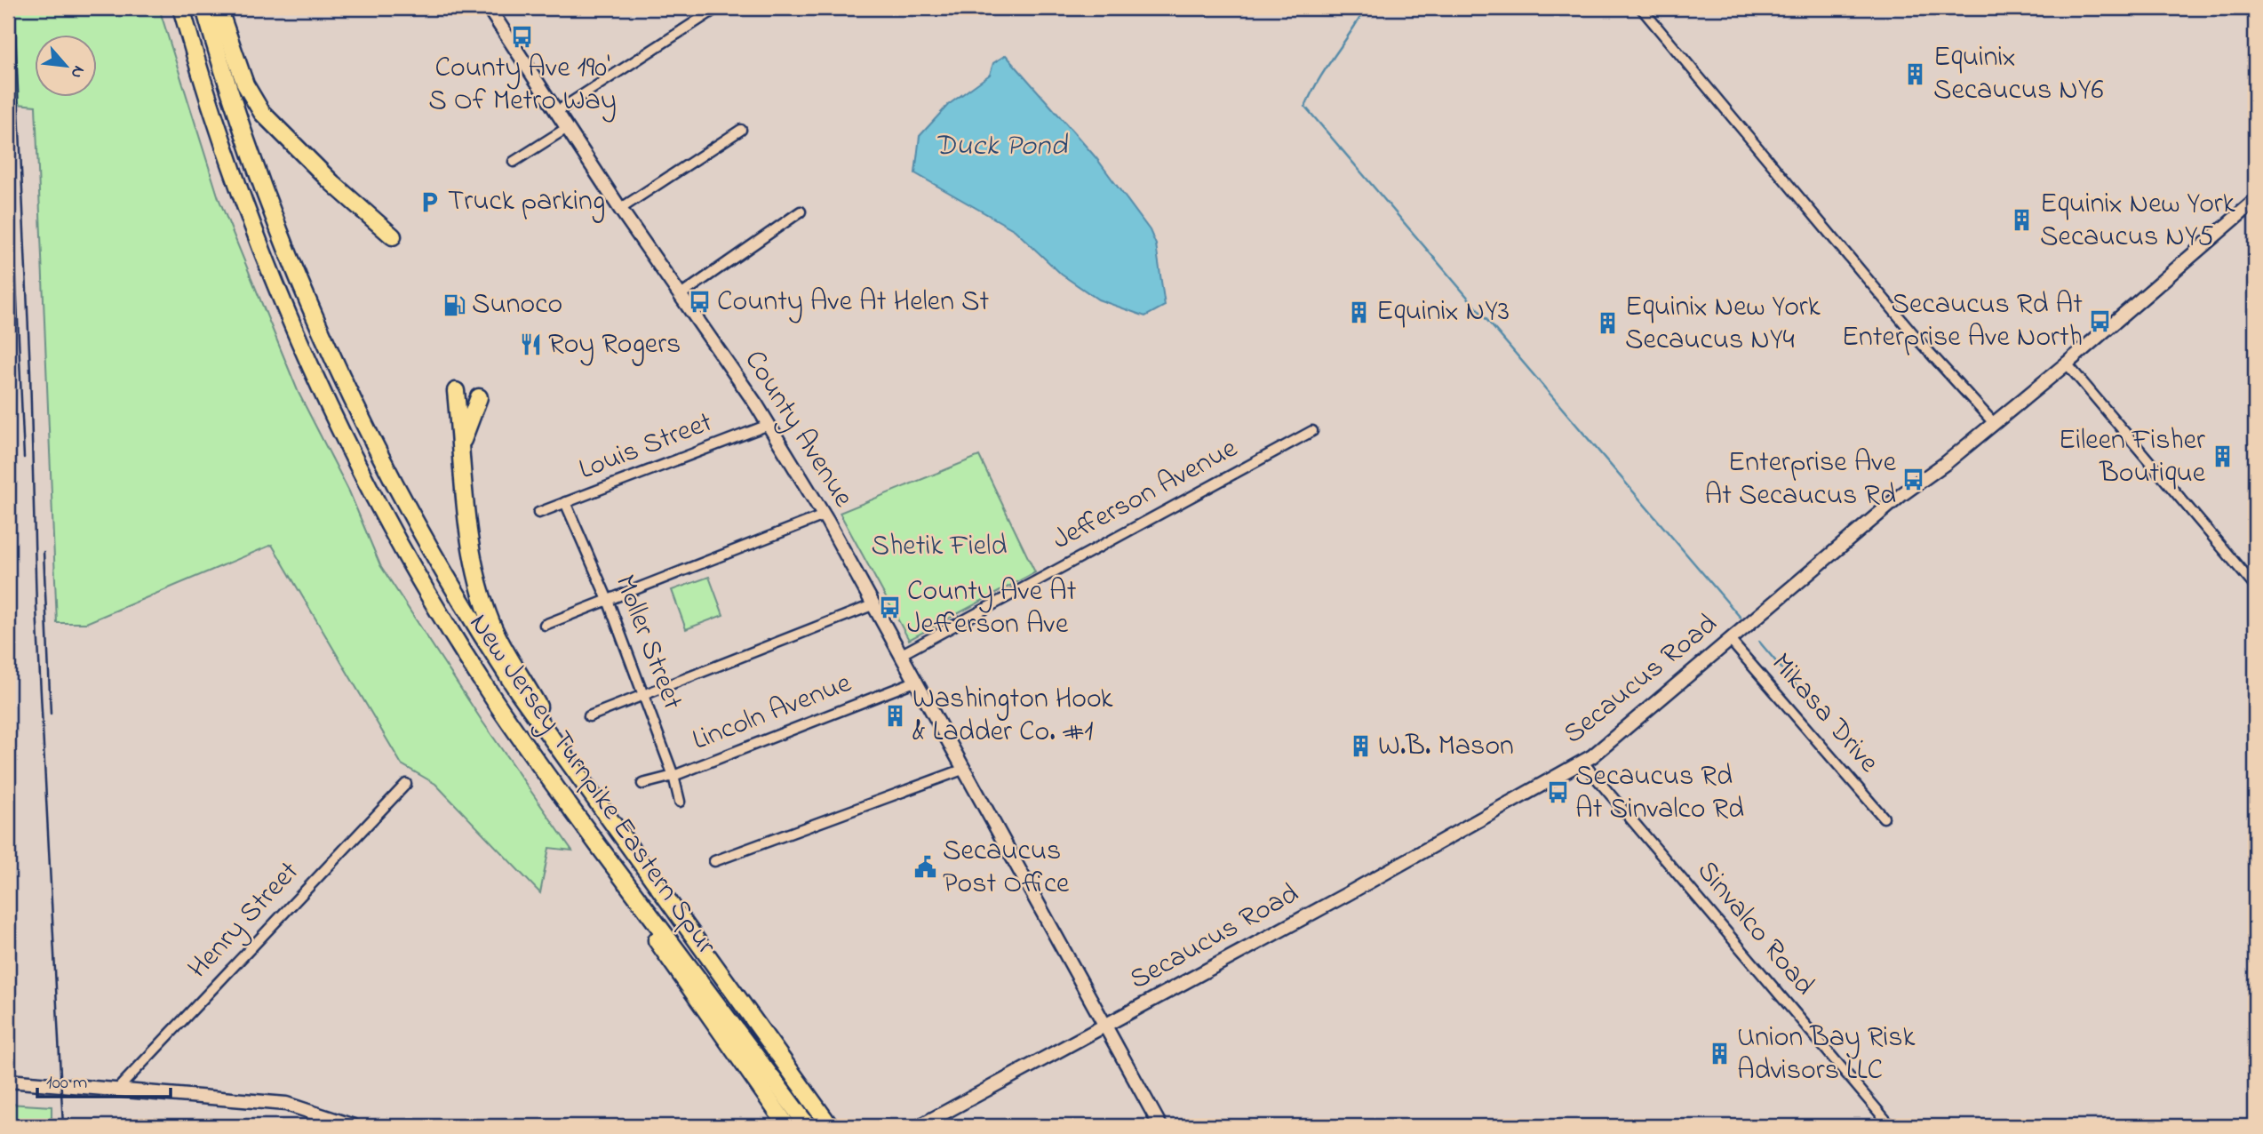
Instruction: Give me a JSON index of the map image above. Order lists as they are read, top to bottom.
{
  "streets": {
    "highway": ["New Jersey Turnpike Eastern Spur"],
    "main road": ["County Avenue", "Secaucus Road"],
    "street": [
      "Louis Street",
      "Jefferson Avenue",
      "Moller Street",
      "Lincoln Avenue",
      "Mikasa Drive",
      "Henry Street",
      "Sinvalco Road"
    ]
  },
  "crossings": [
    ["County Avenue", "Louis Street"],
    ["County Avenue", "Jefferson Avenue"],
    ["County Avenue", "Secaucus Road"],
    ["County Avenue", "Lincoln Avenue"],
    ["Louis Street", "Moller Street"],
    ["Moller Street", "Lincoln Avenue"],
    ["Secaucus Road", "Mikasa Drive"],
    ["Secaucus Road", "Sinvalco Road"]
  ],
  "water": ["Duck Pond"],
  "parks": ["Shetik Field"],
  "places": {
    "bus stop": [
      "County Ave 190' S Of Metro Way",
      "County Ave At Helen St",
      "Secaucus Rd At Enterprise Ave North",
      "Enterprise Ave At Secaucus Rd",
      "County Ave At Jefferson Ave",
      "Secaucus Rd At Sinvalco Rd"
    ],
    "building": [
      "Equinix Secaucus NY6",
      "Equinix New York Secaucus NY5",
      "Equinix NY3",
      "Equinix New York Secaucus NY4",
      "Eileen Fisher Boutique",
      "Washington Hook & Ladder Co. #1",
      "W.B. Mason",
      "Union Bay Risk Advisors LLC"
    ],
    "parking": ["Truck parking"],
    "fuel station": ["Sunoco"],
    "restaurant": ["Roy Rogers"],
    "public building": ["Secaucus Post Office"]
  },
  "scale_bar": "100 m",
  "north": "bottom right"
}
